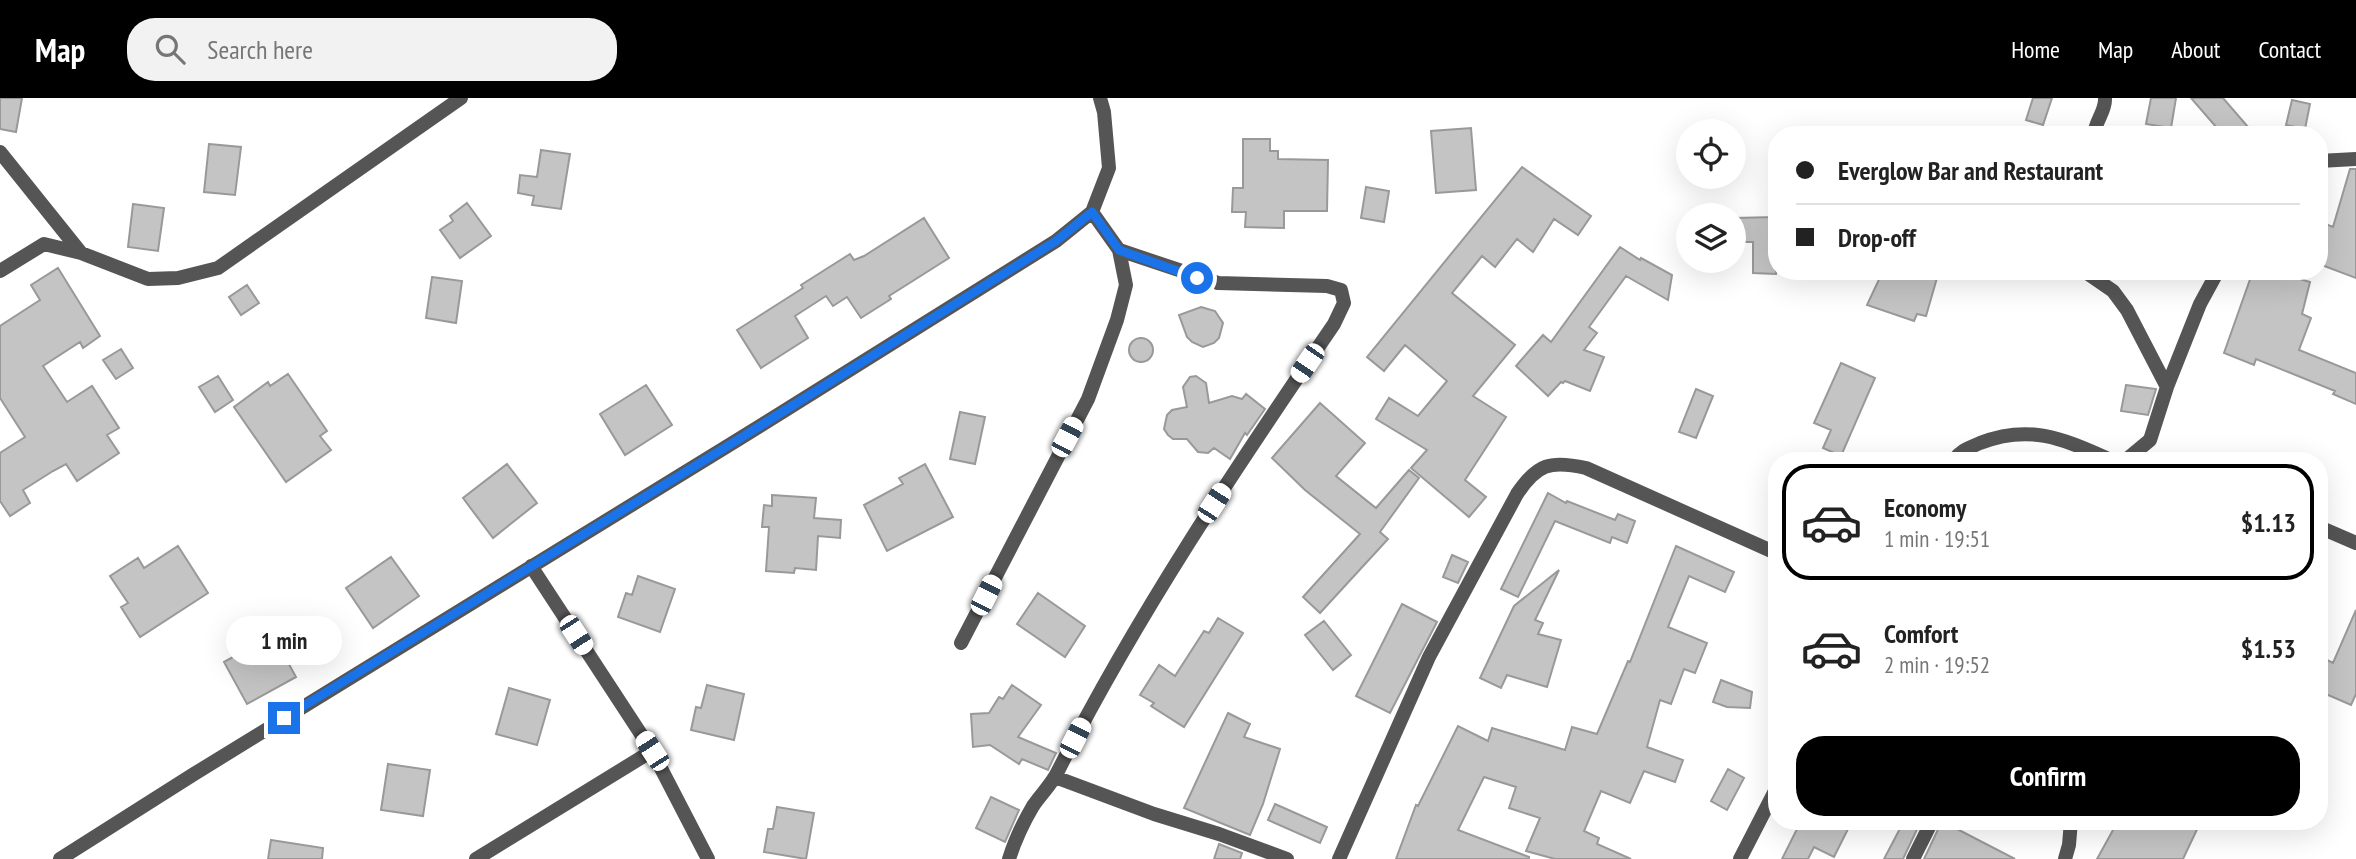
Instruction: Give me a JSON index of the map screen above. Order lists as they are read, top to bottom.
{
  "page": {
    "header": "Map",
    "search": "Search here",
    "nav": [
      "Home",
      "Map",
      "About",
      "Contact"
    ],
    "banner": ["Everglow Bar and Restaurant", "Drop-off"],
    "list": [
      {
        "name": "Economy",
        "note": "1 min · 19:51",
        "value": "$1.13"
      },
      {
        "name": "Comfort",
        "note": "2 min · 19:52",
        "value": "$1.53"
      }
    ],
    "bubble": "1 min",
    "buttons": "Confirm"
  }
}
